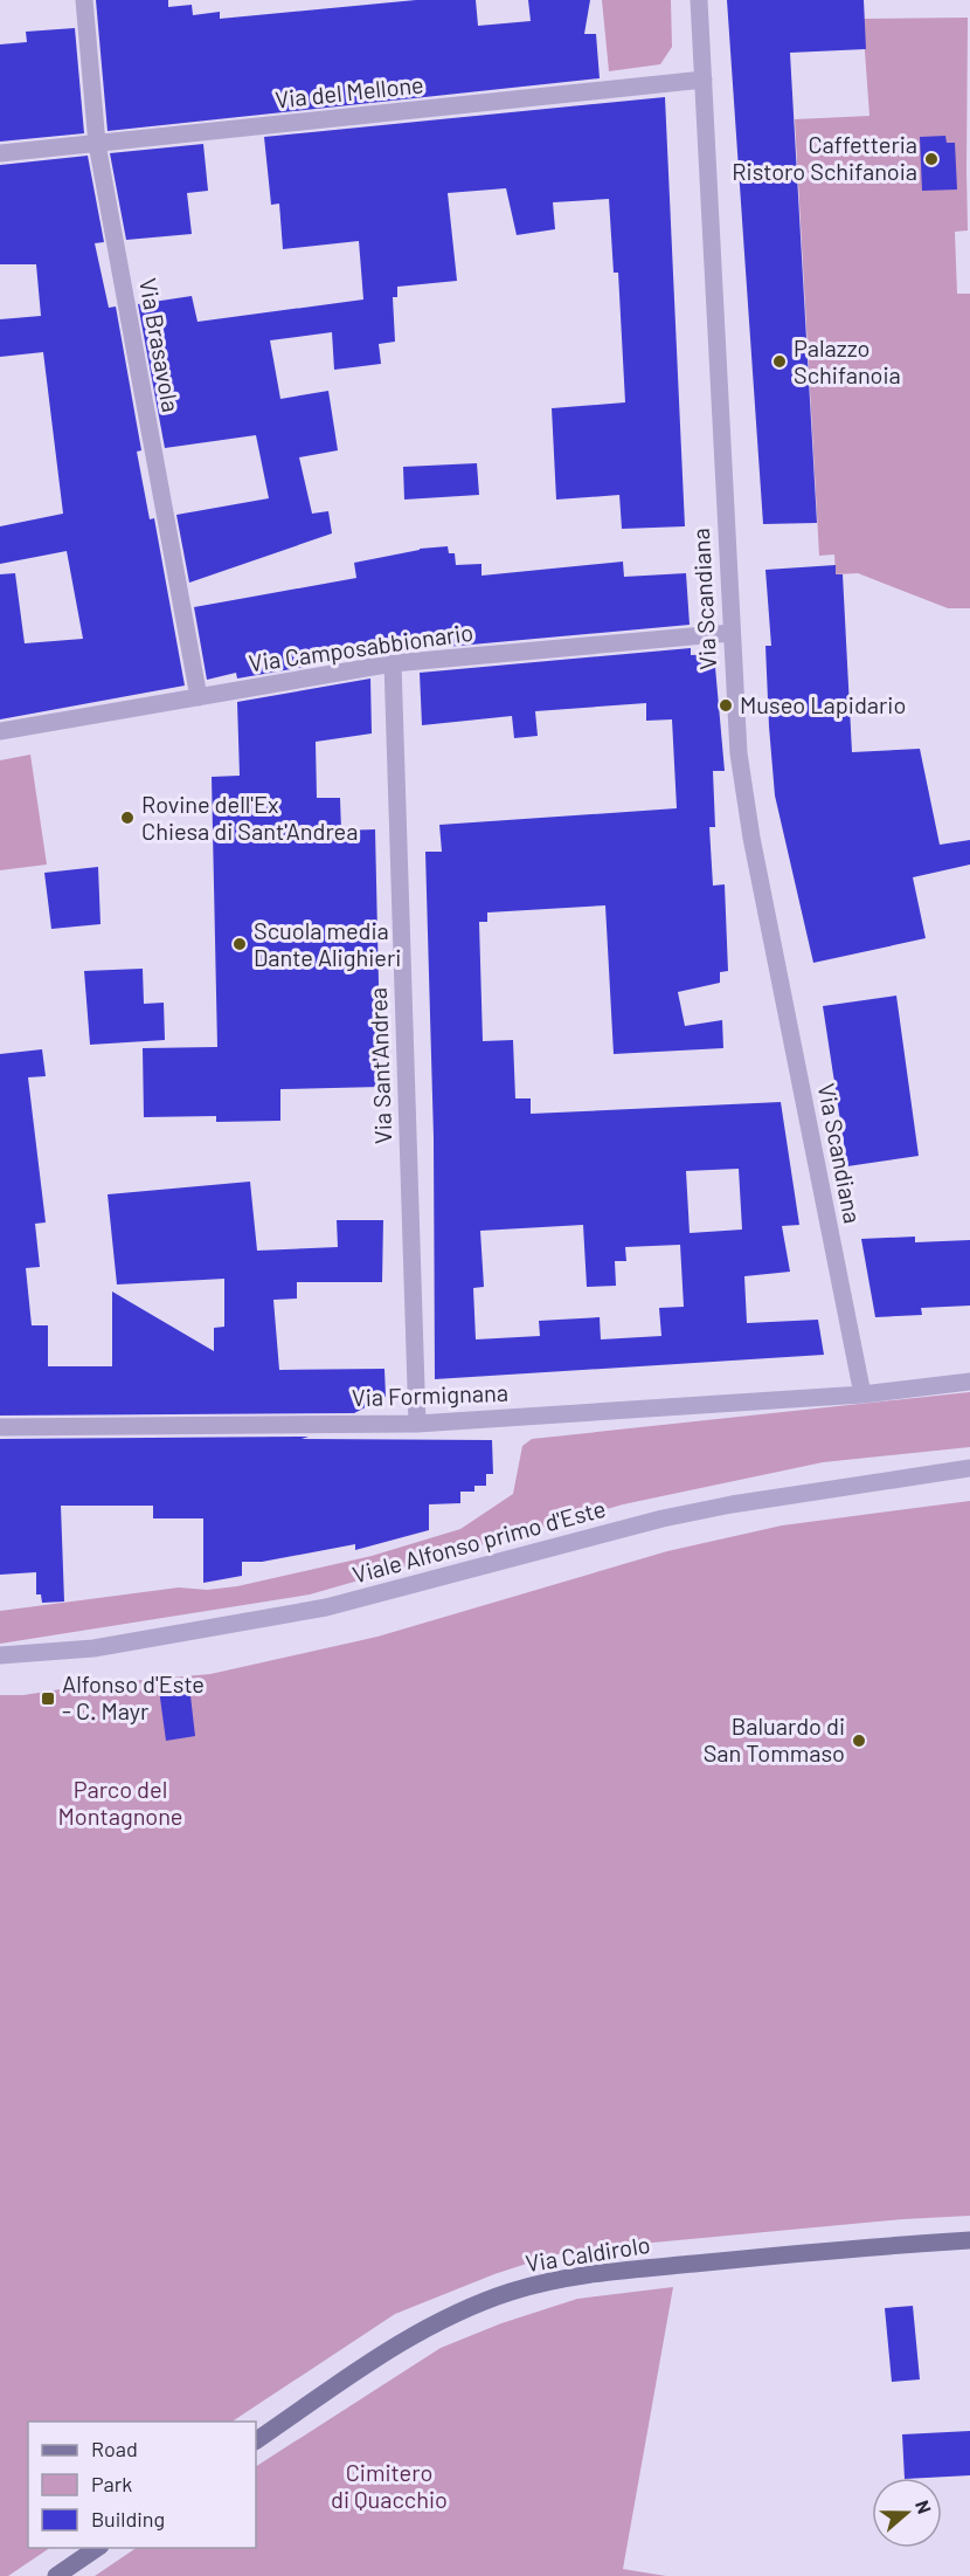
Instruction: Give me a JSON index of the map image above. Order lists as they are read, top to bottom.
{
  "streets": {
    "main road": ["Via Caldirolo"],
    "street": [
      "Via del Mellone",
      "Via Brasavola",
      "Via Scandiana",
      "Via Camposabbionario",
      "Via Sant'Andrea",
      "Via Formignana",
      "Viale Alfonso primo d'Este"
    ]
  },
  "crossings": [
    ["Via del Mellone", "Via Brasavola"],
    ["Via del Mellone", "Via Scandiana"],
    ["Via Brasavola", "Via Camposabbionario"],
    ["Via Scandiana", "Via Camposabbionario"],
    ["Via Scandiana", "Via Formignana"],
    ["Via Camposabbionario", "Via Sant'Andrea"],
    ["Via Sant'Andrea", "Via Formignana"]
  ],
  "parks": ["Parco del Montagnone", "Cimitero di Quacchio"],
  "places": {
    "other": [
      "Caffetteria Ristoro Schifanoia",
      "Palazzo Schifanoia",
      "Museo Lapidario",
      "Rovine dell'Ex Chiesa di Sant'Andrea",
      "Scuola media Dante Alighieri",
      "Baluardo di San Tommaso"
    ],
    "transit": ["Alfonso d'Este - C. Mayr"]
  },
  "legend": ["Road", "Park", "Building"],
  "north": "right"
}
